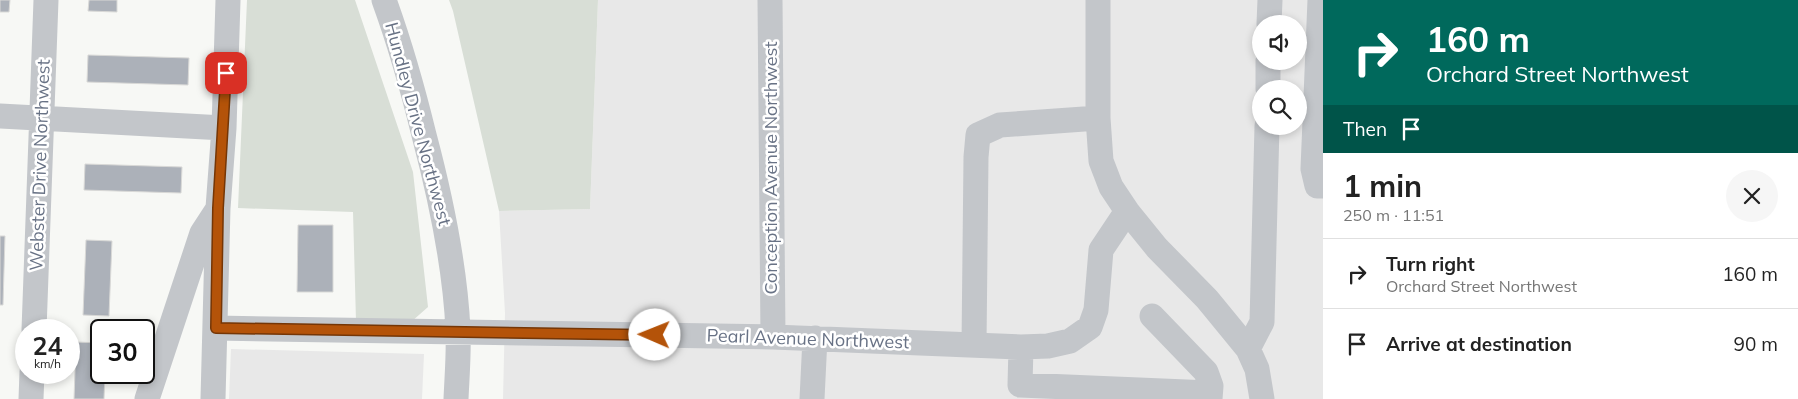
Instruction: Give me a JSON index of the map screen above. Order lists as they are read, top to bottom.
{
  "streets": {
    "street": [
      "Hundley Drive Northwest",
      "Webster Drive Northwest",
      "Conception Avenue Northwest",
      "Pearl Avenue Northwest"
    ]
  },
  "crossings": [
    ["Hundley Drive Northwest", "Pearl Avenue Northwest"],
    ["Conception Avenue Northwest", "Pearl Avenue Northwest"]
  ],
  "page": {
    "turn": ["160 m", "Orchard Street Northwest"],
    "then": "Then",
    "heading": ["1 min", "250 m · 11:51"],
    "list": [
      {
        "name": "Turn right",
        "note": "Orchard Street Northwest",
        "value": "160 m"
      },
      {
        "name": "Arrive at destination",
        "value": "90 m"
      }
    ],
    "speed": "24 km/h",
    "limit": "30"
  }
}
